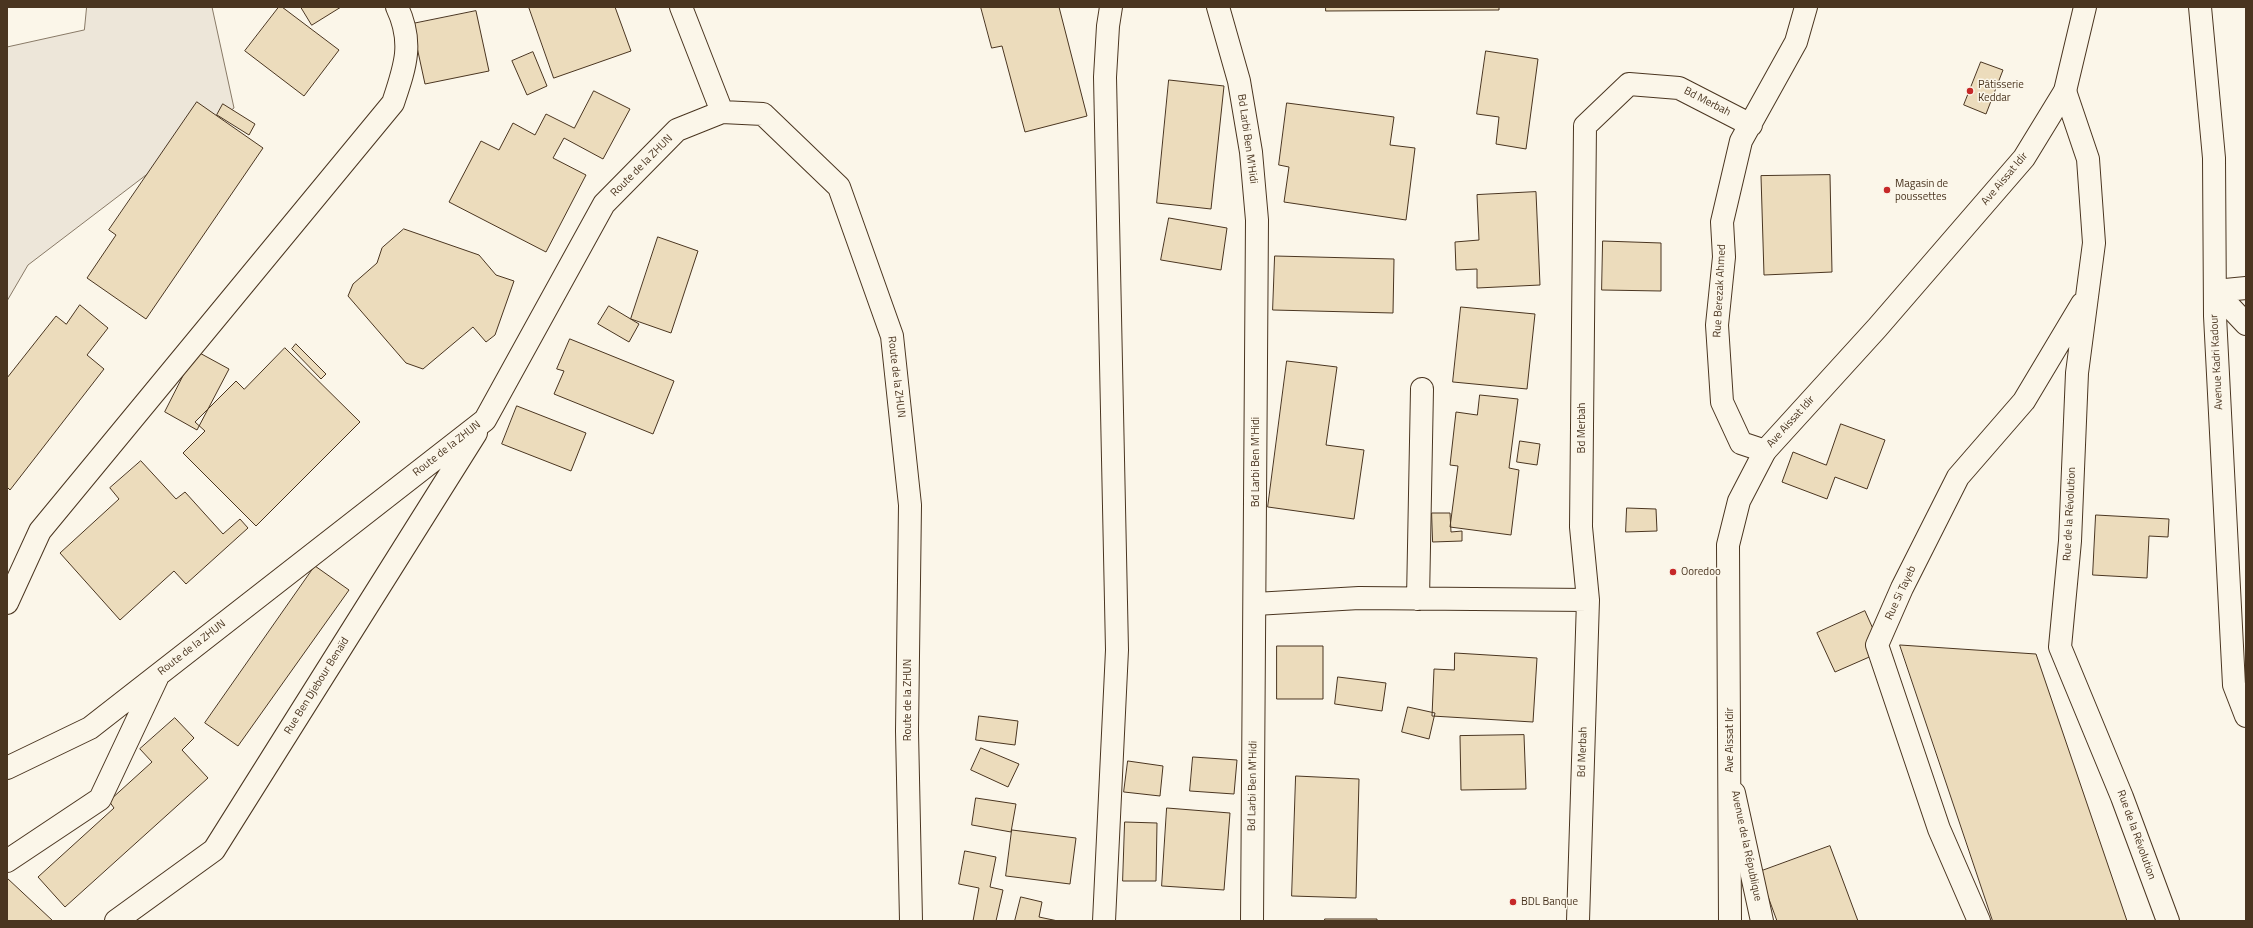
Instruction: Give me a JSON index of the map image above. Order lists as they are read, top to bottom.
{
  "streets": {
    "street": [
      "Bd Merbah",
      "Bd Larbi Ben M'Hidi",
      "Route de la ZHUN",
      "Ave Aissat Idir",
      "Rue Berezak Ahmed",
      "Avenue Kadri Kadour",
      "Rue de la Révolution",
      "Rue Si Tayeb",
      "Rue Ben Djebour Benaïd",
      "Avenue de la République"
    ]
  },
  "crossings": [
    ["Bd Merbah", "Rue Berezak Ahmed"],
    ["Route de la ZHUN", "Rue Ben Djebour Benaïd"],
    ["Ave Aissat Idir", "Rue Berezak Ahmed"],
    ["Ave Aissat Idir", "Rue de la Révolution"],
    ["Ave Aissat Idir", "Avenue de la République"],
    ["Rue de la Révolution", "Rue Si Tayeb"]
  ],
  "places": [
    "Pâtisserie Keddar",
    "Magasin de poussettes",
    "Ooredoo",
    "BDL Banque"
  ]
}
